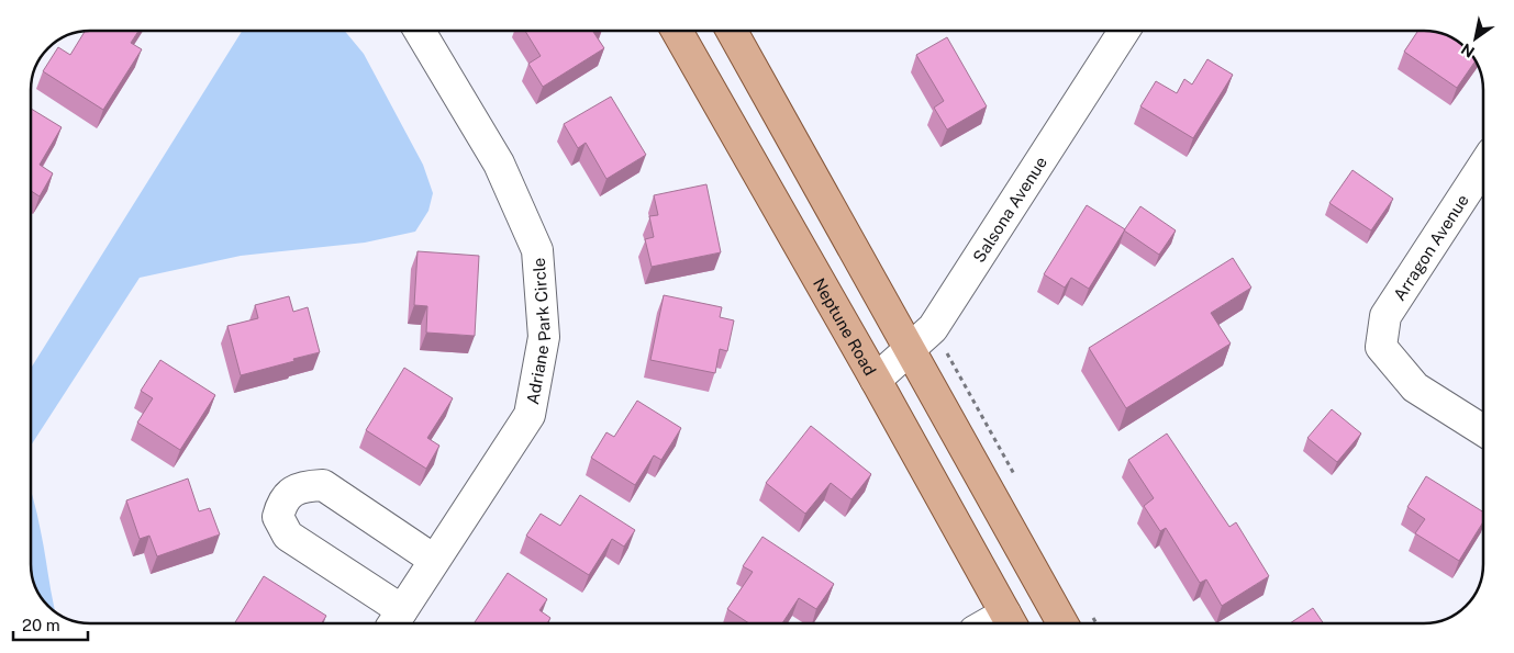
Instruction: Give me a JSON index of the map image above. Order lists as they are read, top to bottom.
{
  "streets": {
    "main road": ["Neptune Road"],
    "street": ["Salsona Avenue", "Arragon Avenue", "Adriane Park Circle"]
  },
  "crossings": [
    ["Salsona Avenue", "Neptune Road"]
  ],
  "scale_bar": "20 m",
  "north": "bottom left"
}
